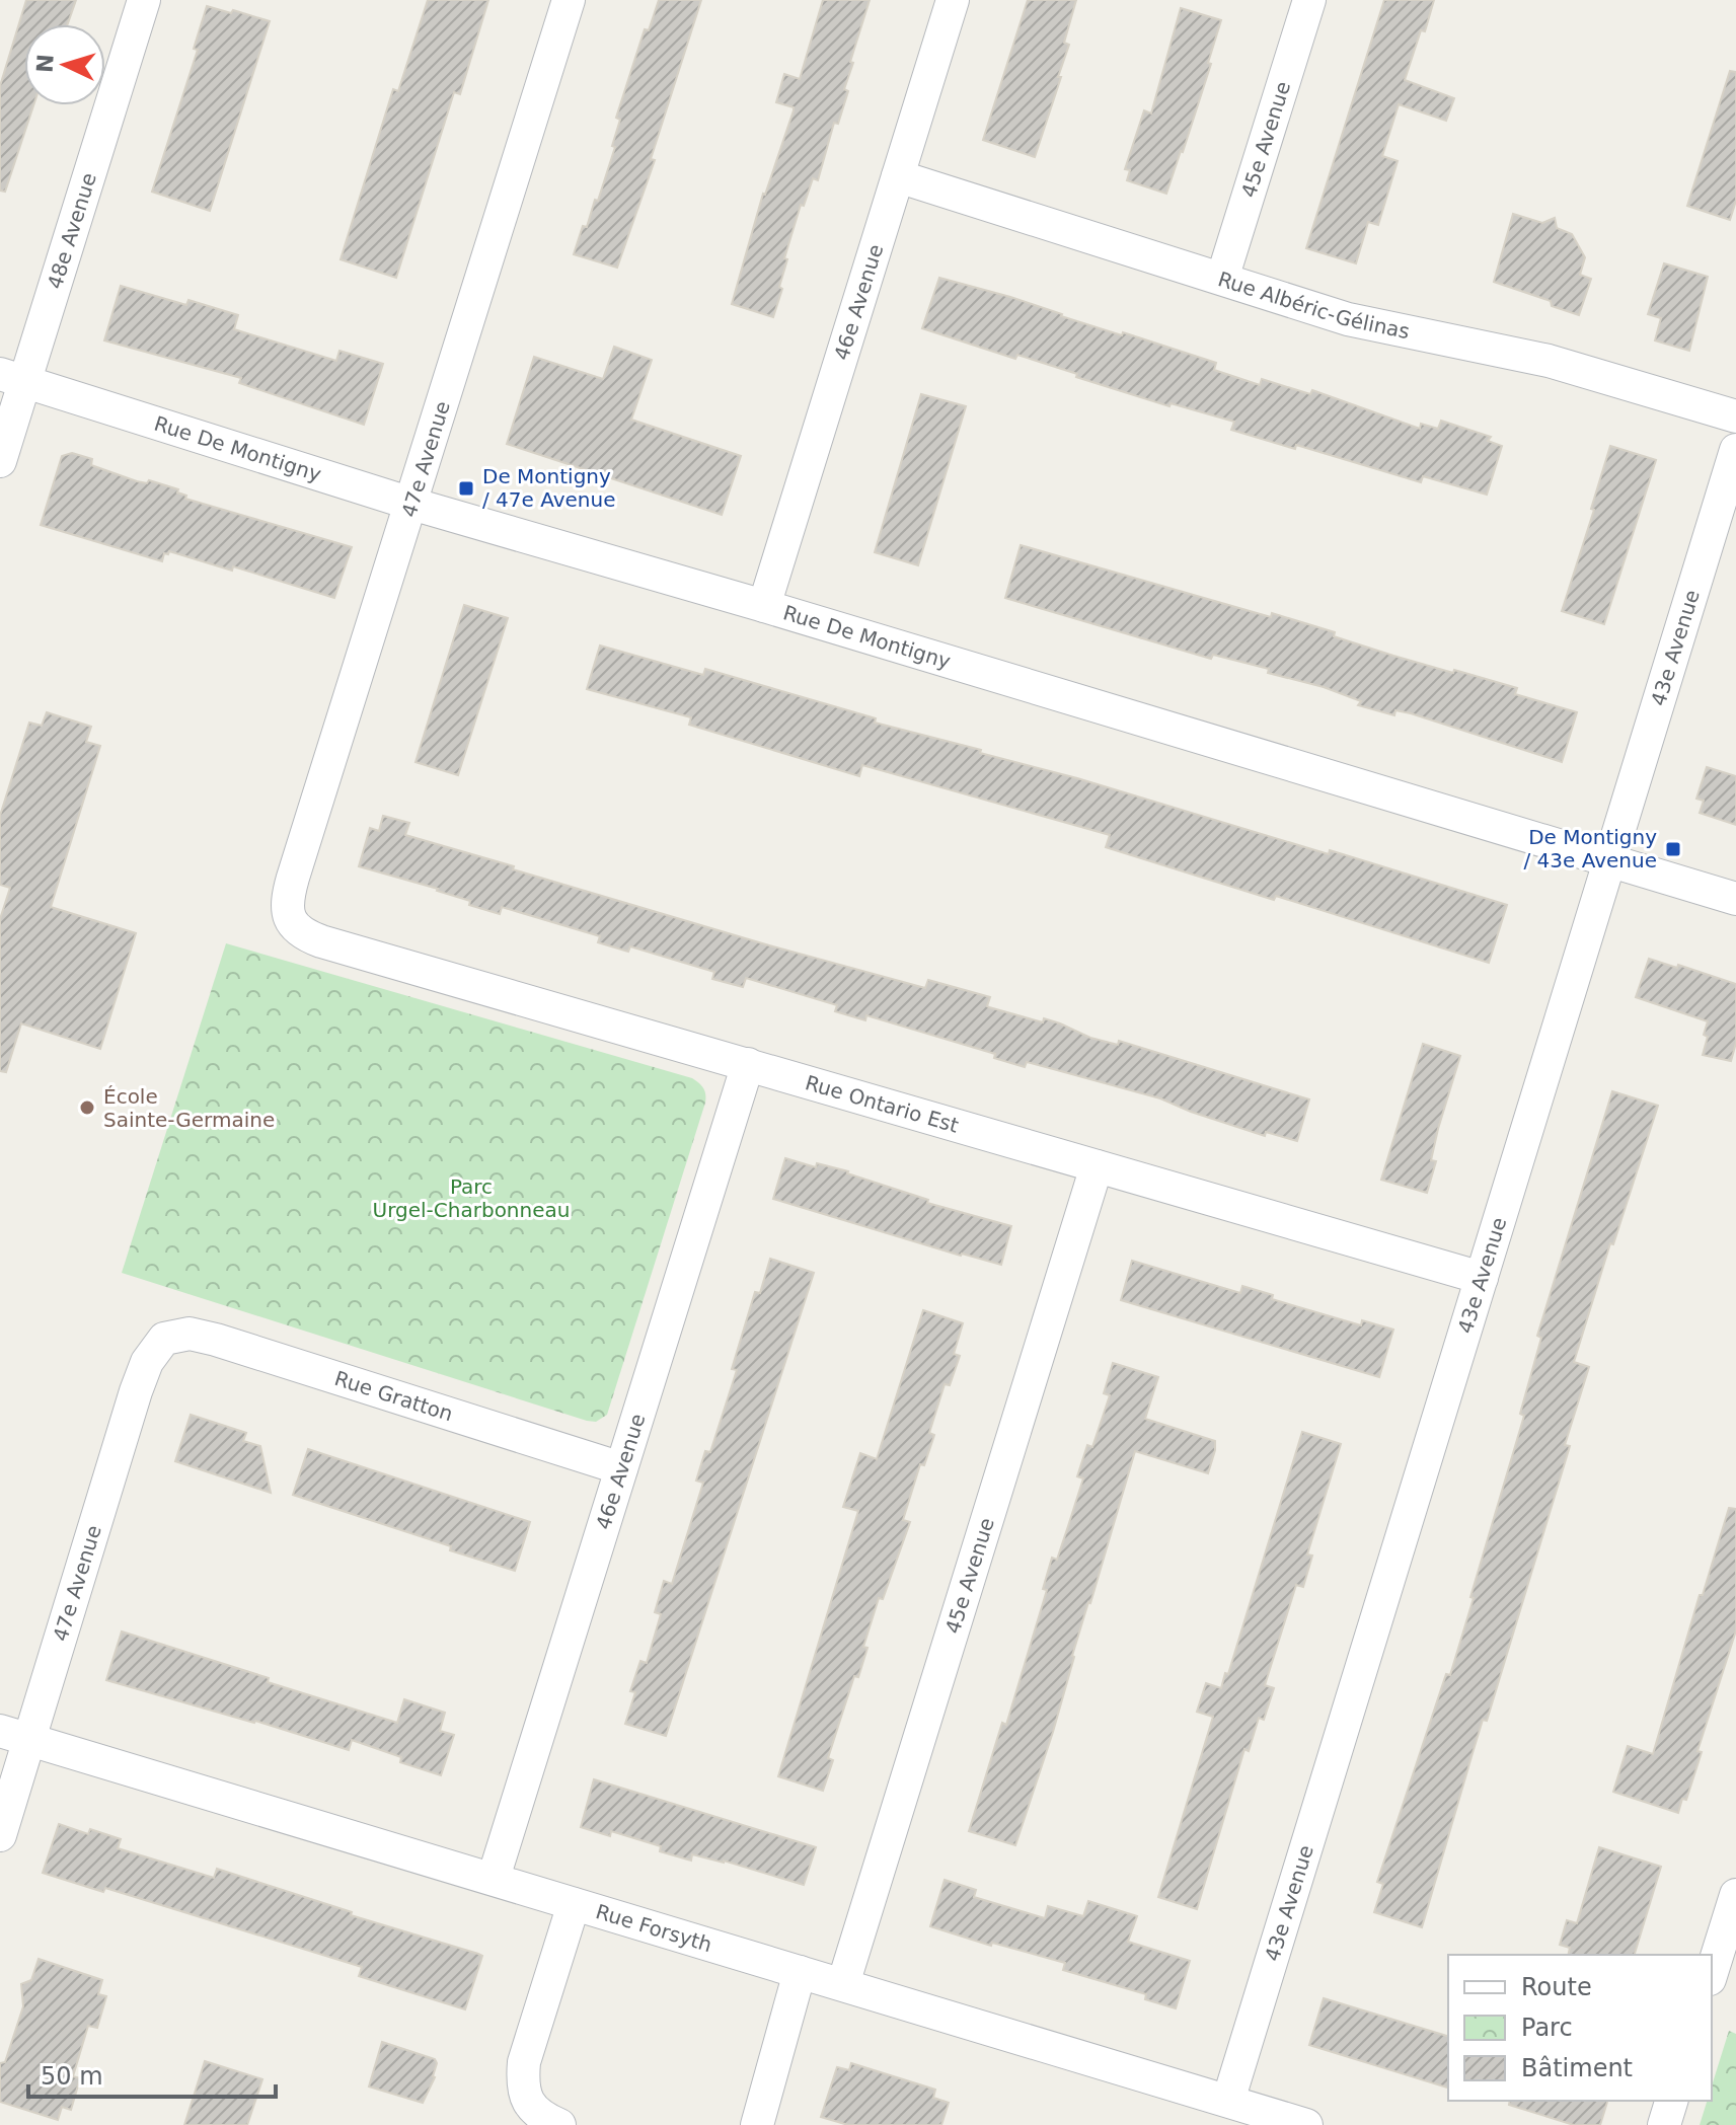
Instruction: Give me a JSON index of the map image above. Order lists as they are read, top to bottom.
{
  "streets": {
    "street": [
      "45e Avenue",
      "48e Avenue",
      "46e Avenue",
      "Rue Albéric-Gélinas",
      "Rue De Montigny",
      "47e Avenue",
      "43e Avenue",
      "Rue Ontario Est",
      "Rue Gratton",
      "Rue Forsyth"
    ]
  },
  "crossings": [
    ["45e Avenue", "Rue Albéric-Gélinas"],
    ["45e Avenue", "Rue Ontario Est"],
    ["45e Avenue", "Rue Forsyth"],
    ["48e Avenue", "Rue De Montigny"],
    ["46e Avenue", "Rue Albéric-Gélinas"],
    ["46e Avenue", "Rue De Montigny"],
    ["46e Avenue", "Rue Ontario Est"],
    ["46e Avenue", "Rue Gratton"],
    ["46e Avenue", "Rue Forsyth"],
    ["Rue De Montigny", "47e Avenue"],
    ["Rue De Montigny", "43e Avenue"],
    ["47e Avenue", "Rue Ontario Est"],
    ["47e Avenue", "Rue Gratton"],
    ["47e Avenue", "Rue Forsyth"],
    ["43e Avenue", "Rue Ontario Est"],
    ["43e Avenue", "Rue Forsyth"]
  ],
  "parks": ["Parc Urgel-Charbonneau"],
  "places": {
    "transit": ["De Montigny / 47e Avenue", "De Montigny / 43e Avenue"],
    "other": ["École Sainte-Germaine"]
  },
  "legend": ["Route", "Parc", "Bâtiment"],
  "scale_bar": "50 m",
  "north": "left"
}
